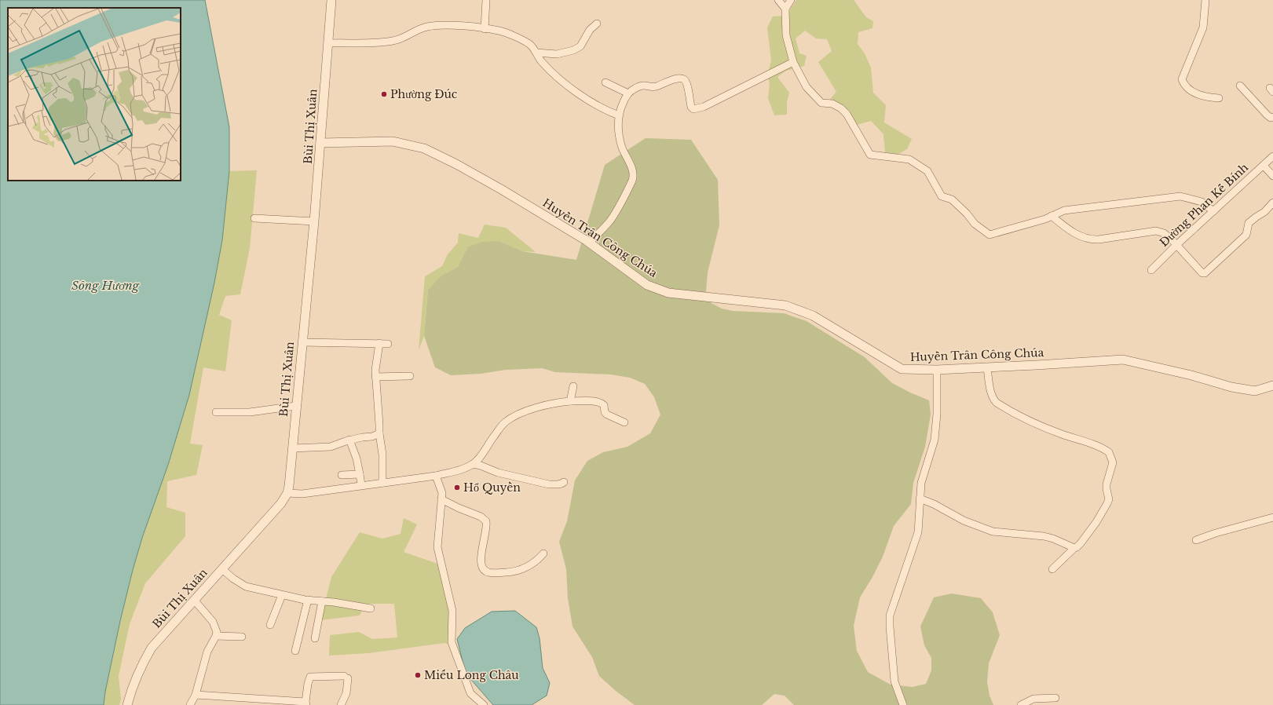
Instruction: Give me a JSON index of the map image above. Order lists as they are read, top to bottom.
{
  "streets": {
    "street": ["Bùi Thị Xuân", "Đường Phan Kế Bính", "Huyền Trân Công Chúa"]
  },
  "crossings": [
    ["Bùi Thị Xuân", "Huyền Trân Công Chúa"]
  ],
  "water": ["Sông Hương"],
  "places": ["Phường Đúc", "Hổ Quyền", "Miếu Long Châu"]
}
